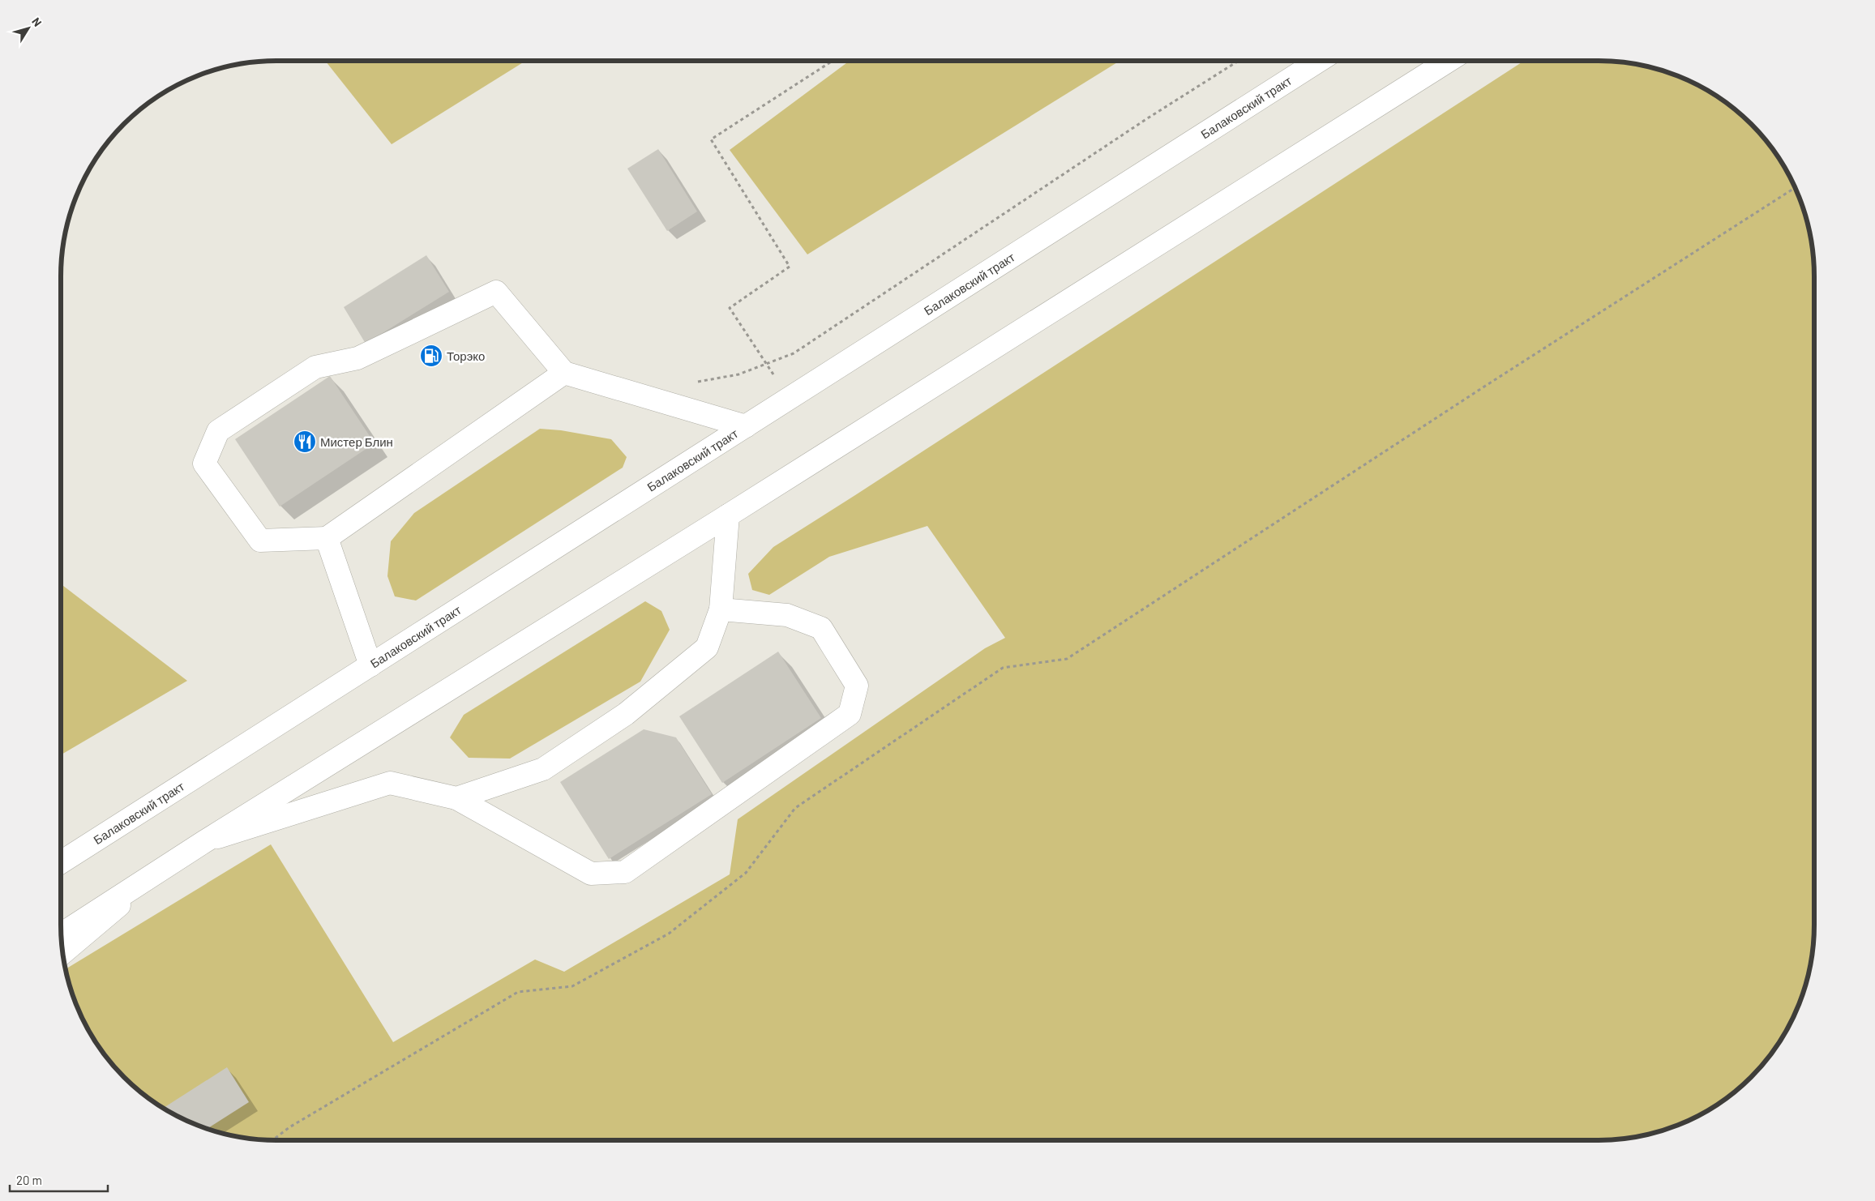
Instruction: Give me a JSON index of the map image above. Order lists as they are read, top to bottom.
{
  "streets": {
    "main road": ["Балаковский тракт"]
  },
  "places": {
    "fuel station": ["Торэко"],
    "restaurant": ["Мистер Блин"]
  },
  "scale_bar": "20 m",
  "north": "top right"
}
